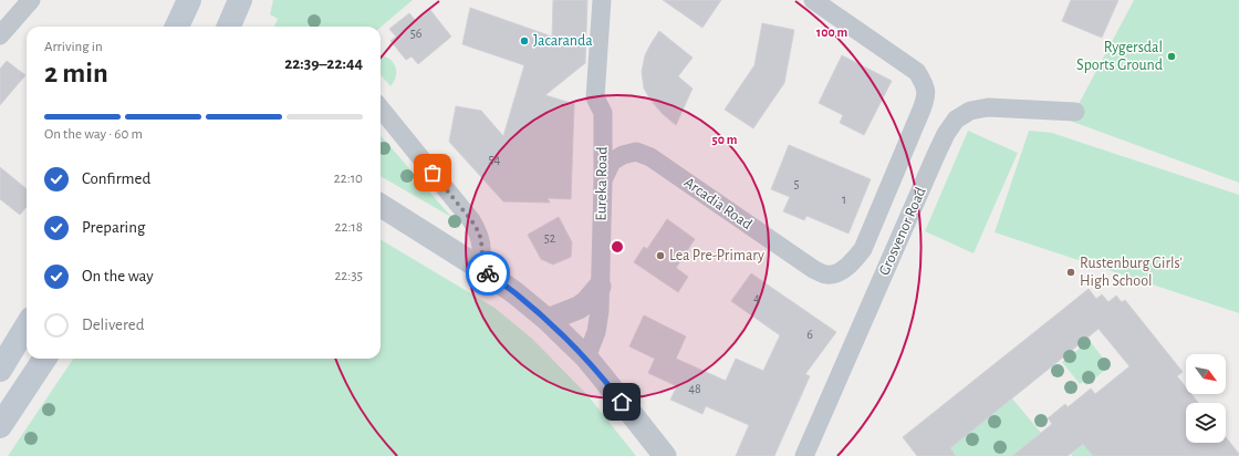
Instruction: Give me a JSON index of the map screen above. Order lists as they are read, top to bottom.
{
  "streets": {
    "street": ["Eureka Road", "Arcadia Road", "Grosvenor Road"]
  },
  "crossings": [
    ["Eureka Road", "Arcadia Road"],
    ["Arcadia Road", "Grosvenor Road"]
  ],
  "places": [
    "Jacaranda",
    "Rygersdal Sports Ground",
    "Lea Pre-Primary",
    "Rustenburg Girls' High School"
  ],
  "house_numbers": [
    "56",
    "54",
    "5",
    "1",
    "52",
    "4",
    "6",
    "48"
  ],
  "north": "bottom right",
  "page": {
    "heading": ["2 min", "Arriving in", "22:39–22:44"],
    "bar": "On the way · 60 m",
    "list": [
      ["Confirmed", "22:10"],
      ["Preparing", "22:18"],
      ["On the way", "22:35"],
      "Delivered"
    ]
  },
  "rings": ["100 m", "50 m"]
}
